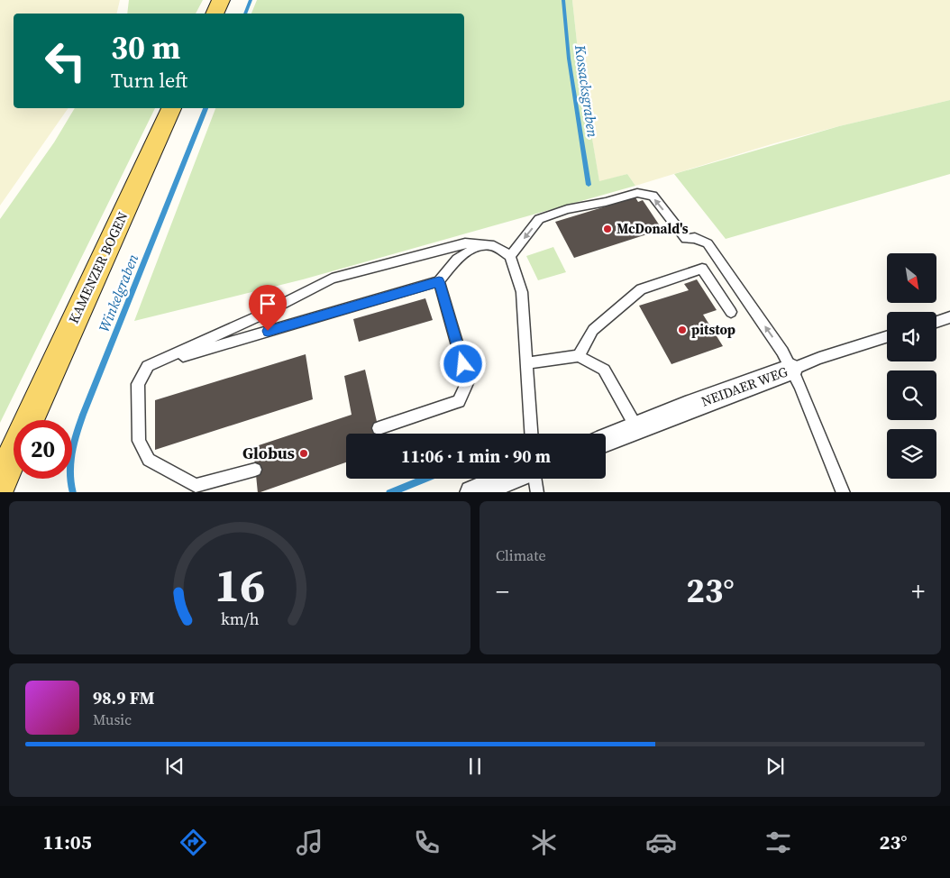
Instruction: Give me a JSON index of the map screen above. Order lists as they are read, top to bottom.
{
  "streets": {
    "main road": ["KAMENZER BOGEN"],
    "street": ["NEIDAER WEG"]
  },
  "water": ["Kossacksgraben", "Winkelgraben"],
  "places": ["McDonald's", "pitstop", "Globus"],
  "north": "bottom right",
  "page": {
    "turn": ["30 m", "Turn left"],
    "limit": "20",
    "trip": "11:06 · 1 min · 90 m",
    "tile": "Climate",
    "heat": ["−", "23°", "+"],
    "song": ["98.9 FM", "Music"],
    "tabs": ["11:05", "23°"],
    "gauge": ["16", "km/h"]
  }
}
